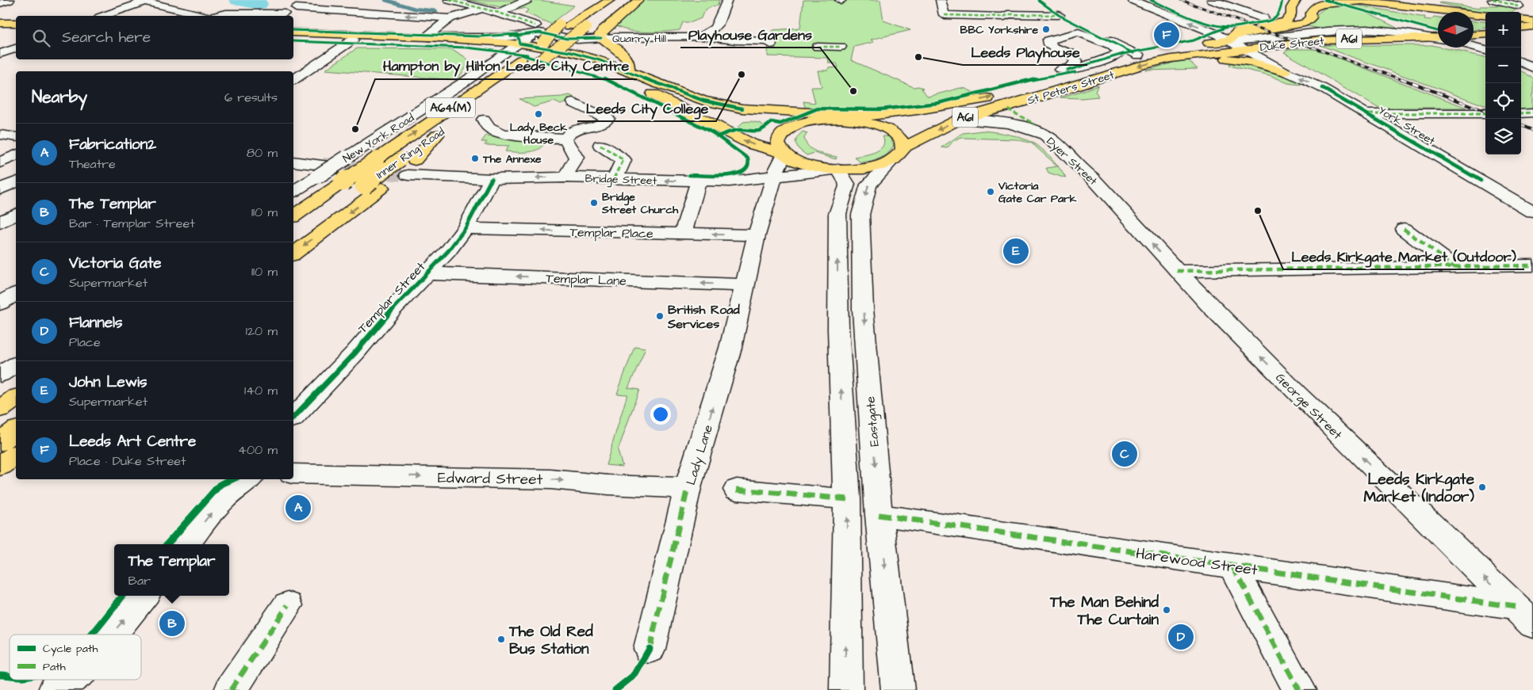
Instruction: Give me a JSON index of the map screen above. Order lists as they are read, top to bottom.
{
  "streets": {
    "main road": [
      "A61",
      "Duke Street",
      "St Peters Street",
      "A64(M)",
      "Inner Ring Road"
    ],
    "street": [
      "Quarry Hill",
      "York Street",
      "New York Road",
      "Dyer Street",
      "Bridge Street",
      "Templar Place",
      "Templar Lane",
      "Templar Street",
      "George Street",
      "Eastgate",
      "Lady Lane",
      "Edward Street",
      "Harewood Street"
    ]
  },
  "crossings": [
    ["Quarry Hill", "Inner Ring Road"],
    ["A61", "Duke Street"],
    ["A61", "St Peters Street"],
    ["A61", "York Street"],
    ["A61", "New York Road"],
    ["A61", "Inner Ring Road"],
    ["A61", "Bridge Street"],
    ["A61", "Eastgate"],
    ["A61", "Lady Lane"],
    ["Duke Street", "St Peters Street"],
    ["Duke Street", "York Street"],
    ["St Peters Street", "York Street"],
    ["St Peters Street", "Dyer Street"],
    ["St Peters Street", "Eastgate"],
    ["A64(M)", "Inner Ring Road"],
    ["New York Road", "Inner Ring Road"],
    ["Dyer Street", "George Street"],
    ["Bridge Street", "Templar Street"],
    ["Bridge Street", "Lady Lane"],
    ["Templar Place", "Templar Street"],
    ["Templar Place", "Lady Lane"],
    ["Templar Lane", "Templar Street"],
    ["Templar Lane", "Lady Lane"],
    ["George Street", "Harewood Street"],
    ["Eastgate", "Harewood Street"],
    ["Lady Lane", "Edward Street"]
  ],
  "one_way": ["Templar Lane", "George Street", "Edward Street"],
  "places": [
    "BBC Yorkshire",
    "Leeds Playhouse",
    "Leeds City College",
    "Playhouse Gardens",
    "Lady Beck House",
    "Hampton by Hilton Leeds City Centre",
    "The Annexe",
    "Victoria Gate Car Park",
    "Bridge Street Church",
    "Leeds Kirkgate Market (Outdoor)",
    "British Road Services",
    "Leeds Kirkgate Market (Indoor)",
    "The Man Behind The Curtain",
    "The Old Red Bus Station"
  ],
  "legend": ["Cycle path", "Path"],
  "north": "left",
  "page": {
    "map_buttons": ["+", "−"],
    "search": "Search here",
    "pins": [
      "F",
      "E",
      "C",
      "A",
      "B",
      "D"
    ],
    "heading": ["Nearby", "6 results"],
    "list": [
      {
        "mark": "A",
        "name": "Fabrication2",
        "note": "Theatre",
        "value": "80 m"
      },
      {
        "mark": "B",
        "name": "The Templar",
        "note": "Bar · Templar Street",
        "value": "110 m"
      },
      {
        "mark": "C",
        "name": "Victoria Gate",
        "note": "Supermarket",
        "value": "110 m"
      },
      {
        "mark": "D",
        "name": "Flannels",
        "note": "Place",
        "value": "120 m"
      },
      {
        "mark": "E",
        "name": "John Lewis",
        "note": "Supermarket",
        "value": "140 m"
      },
      {
        "mark": "F",
        "name": "Leeds Art Centre",
        "note": "Place · Duke Street",
        "value": "400 m"
      }
    ],
    "popup": ["The Templar", "Bar"]
  }
}
